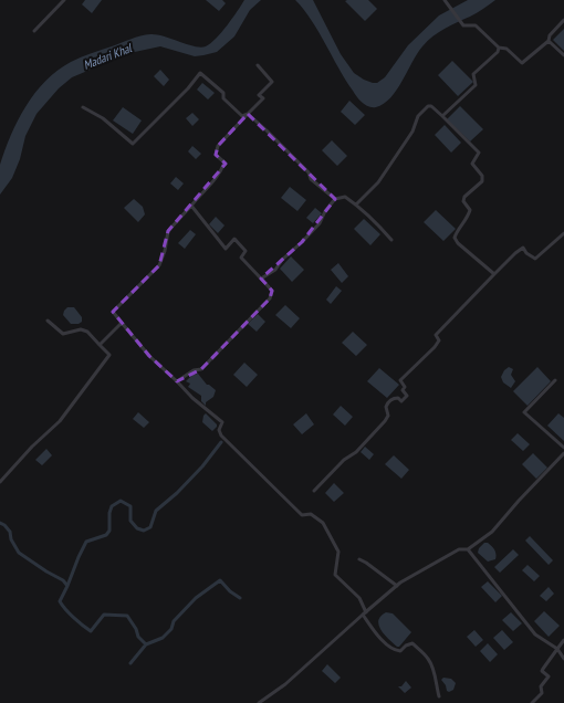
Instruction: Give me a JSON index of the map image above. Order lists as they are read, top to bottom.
{
  "water": ["Madari Khal"]
}
